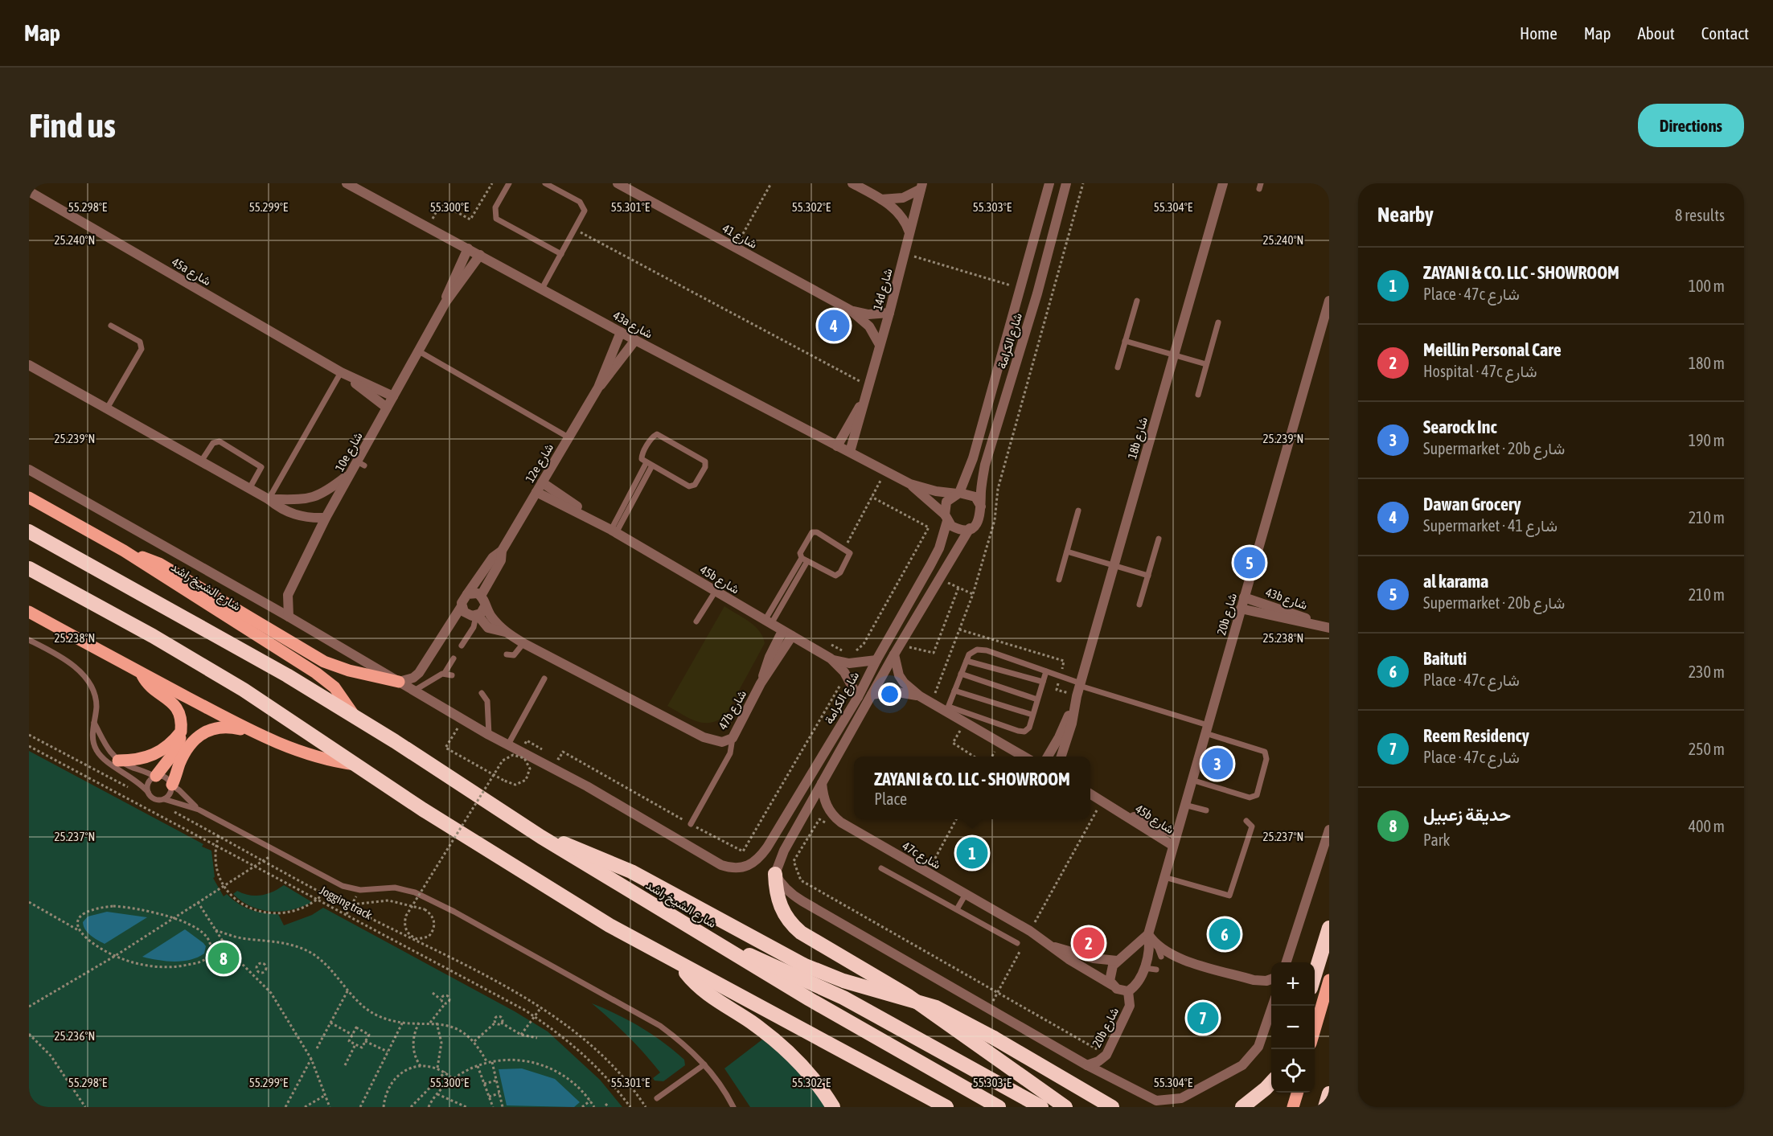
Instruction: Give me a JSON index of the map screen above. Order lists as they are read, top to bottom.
{
  "streets": {
    "highway": ["شارع الشيخ راشد"],
    "street": [
      "شارع 41",
      "45a شارع",
      "14d شارع",
      "43a شارع",
      "شارع الكرامة",
      "18b شارع",
      "10e شارع",
      "12e شارع",
      "45b شارع",
      "43b شارع",
      "20b شارع",
      "47b شارع",
      "47c شارع"
    ],
    "path": ["Jogging track"]
  },
  "crossings": [
    ["شارع 41", "14d شارع"],
    ["45a شارع", "10e شارع"],
    ["14d شارع", "43a شارع"],
    ["43a شارع", "شارع الكرامة"],
    ["43a شارع", "10e شارع"],
    ["43a شارع", "12e شارع"],
    ["شارع الكرامة", "45b شارع"],
    ["شارع الكرامة", "47c شارع"],
    ["12e شارع", "45b شارع"],
    ["45b شارع", "20b شارع"],
    ["45b شارع", "47b شارع"],
    ["43b شارع", "20b شارع"],
    ["20b شارع", "47c شارع"]
  ],
  "page": {
    "header": "Map",
    "nav": [
      "Home",
      "Map",
      "About",
      "Contact"
    ],
    "buttons": "Directions",
    "title": "Find us",
    "heading": ["Nearby", "8 results"],
    "list": [
      {
        "mark": "1",
        "name": "ZAYANI & CO. LLC - SHOWROOM",
        "note": "Place · 47c شارع",
        "value": "100 m"
      },
      {
        "mark": "2",
        "name": "Meillin Personal Care",
        "note": "Hospital · 47c شارع",
        "value": "180 m"
      },
      {
        "mark": "3",
        "name": "Searock Inc",
        "note": "Supermarket · 20b شارع",
        "value": "190 m"
      },
      {
        "mark": "4",
        "name": "Dawan Grocery",
        "note": "Supermarket · شارع 41",
        "value": "210 m"
      },
      {
        "mark": "5",
        "name": "al karama",
        "note": "Supermarket · 20b شارع",
        "value": "210 m"
      },
      {
        "mark": "6",
        "name": "Baituti",
        "note": "Place · 47c شارع",
        "value": "230 m"
      },
      {
        "mark": "7",
        "name": "Reem Residency",
        "note": "Place · 47c شارع",
        "value": "250 m"
      },
      {
        "mark": "8",
        "name": "حديقة زعبيل",
        "note": "Park",
        "value": "400 m"
      }
    ],
    "pins": [
      "4",
      "5",
      "3",
      "1",
      "6",
      "2",
      "8",
      "7"
    ],
    "popup": ["ZAYANI & CO. LLC - SHOWROOM", "Place"],
    "map_buttons": ["+", "−"]
  },
  "coordinates": [
    "55.298°E",
    "55.299°E",
    "55.300°E",
    "55.301°E",
    "55.302°E",
    "55.303°E",
    "55.304°E",
    "25.240°N",
    "25.239°N",
    "25.238°N",
    "25.237°N",
    "25.236°N"
  ]
}
